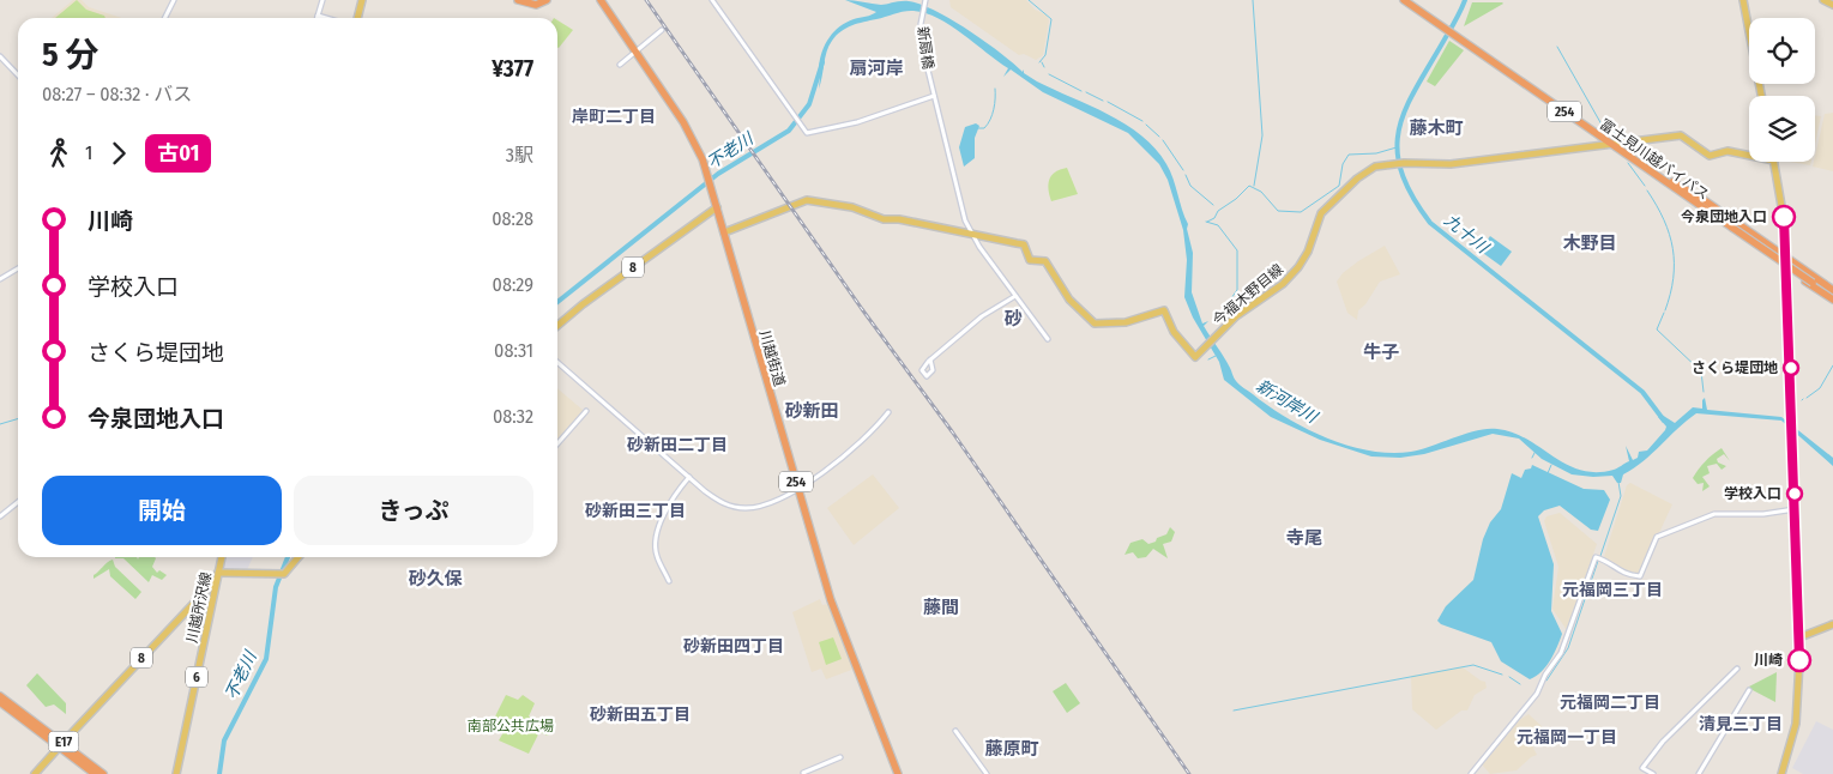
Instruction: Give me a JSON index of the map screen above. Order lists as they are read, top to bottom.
{
  "streets": {
    "highway": [
      "254",
      "富士見川越バイパス",
      "川越街道",
      "E17"
    ],
    "main road": [
      "8",
      "今福木野目線",
      "川越所沢線",
      "6"
    ],
    "street": ["新扇橋"]
  },
  "crossings": [
    ["新扇橋", "今福木野目線"],
    ["254", "富士見川越バイパス"],
    ["富士見川越バイパス", "今福木野目線"],
    ["8", "川越街道"],
    ["8", "川越所沢線"],
    ["今福木野目線", "川越街道"]
  ],
  "districts": [
    "扇河岸",
    "岸町二丁目",
    "藤木町",
    "木野目",
    "砂",
    "牛子",
    "砂新田",
    "砂新田二丁目",
    "砂新田三丁目",
    "寺尾",
    "砂久保",
    "元福岡三丁目",
    "藤間",
    "砂新田四丁目",
    "元福岡二丁目",
    "砂新田五丁目",
    "清見三丁目",
    "元福岡一丁目",
    "藤原町"
  ],
  "water": ["不老川", "九十川", "新河岸川"],
  "parks": ["南部公共広場"],
  "places": [
    "今泉団地入口",
    "さくら堤団地",
    "学校入口",
    "川崎"
  ],
  "lines": ["bus line 古01"],
  "page": {
    "heading": ["5 分", "08:27 – 08:32 · バス", "¥377"],
    "legs": ["1", "古01", "3駅"],
    "list": [
      {
        "name": "川崎",
        "value": "08:28"
      },
      {
        "name": "学校入口",
        "value": "08:29"
      },
      {
        "name": "さくら堤団地",
        "value": "08:31"
      },
      {
        "name": "今泉団地入口",
        "value": "08:32"
      }
    ],
    "buttons": ["開始", "きっぷ"]
  }
}
